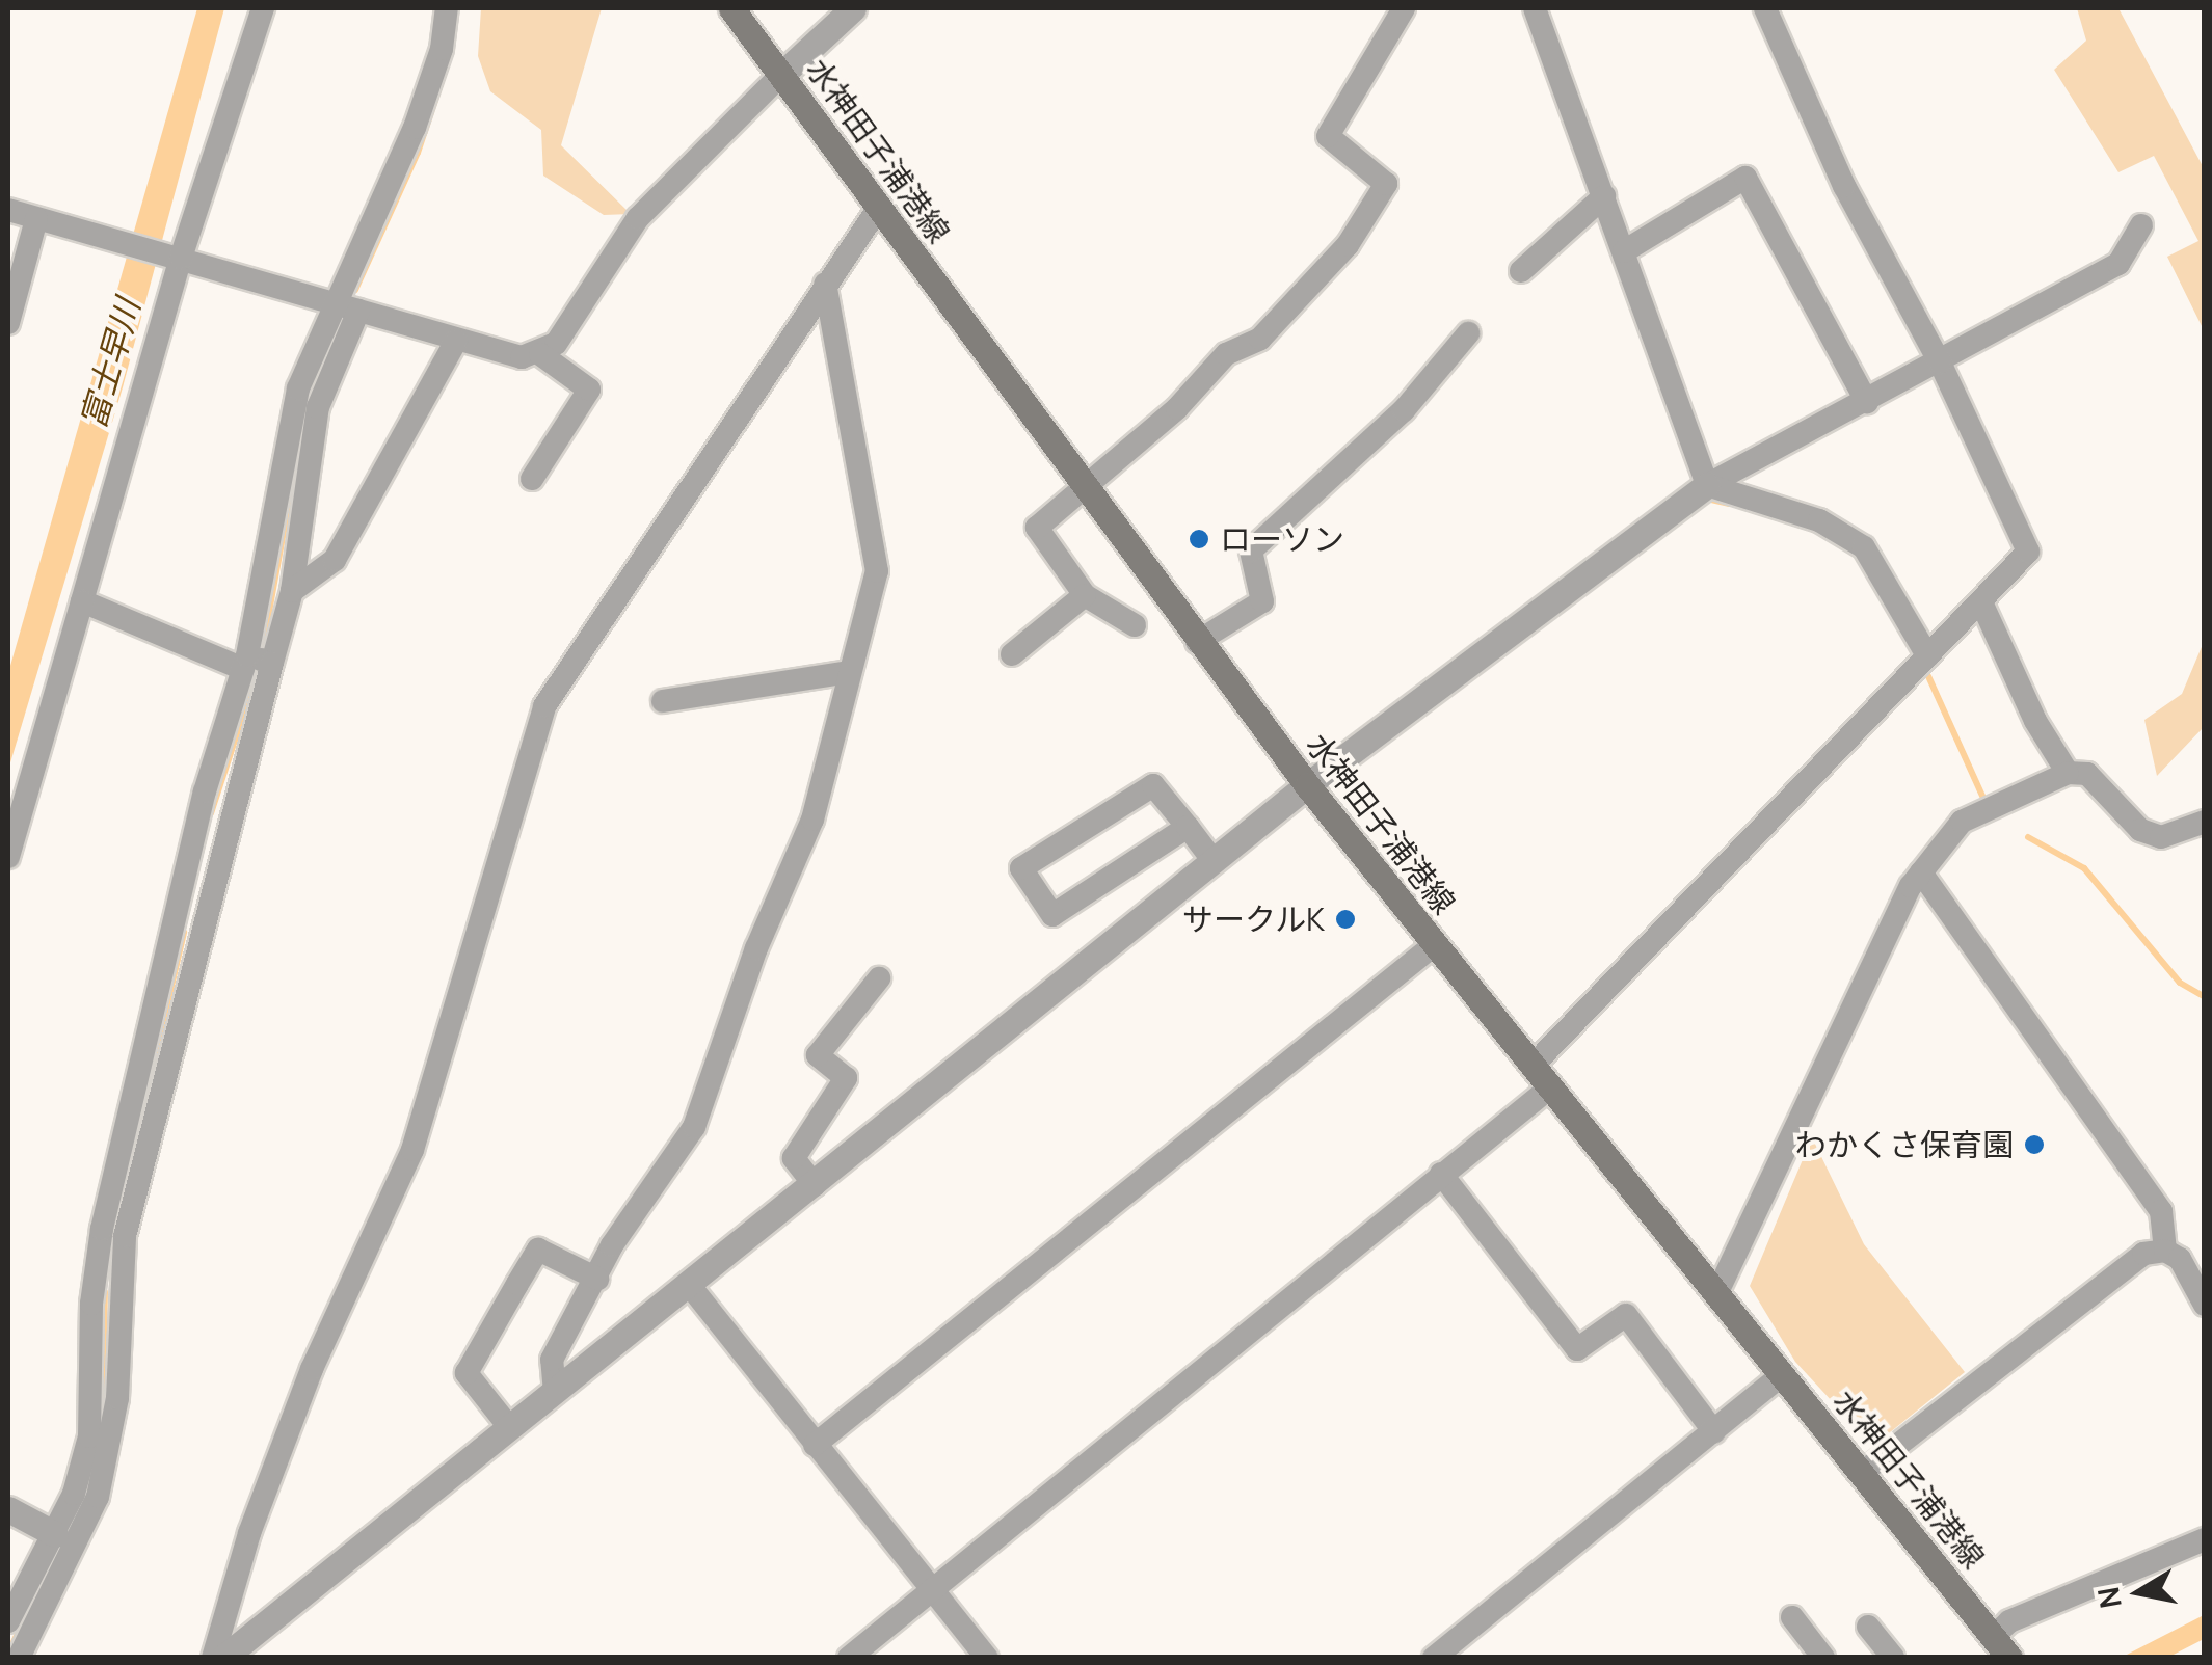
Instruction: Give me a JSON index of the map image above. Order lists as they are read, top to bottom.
{
  "streets": {
    "main road": ["水神田子浦港線"]
  },
  "water": ["富士早川"],
  "places": ["ローソン", "サークルK", "わかくさ保育園"],
  "north": "left"
}
